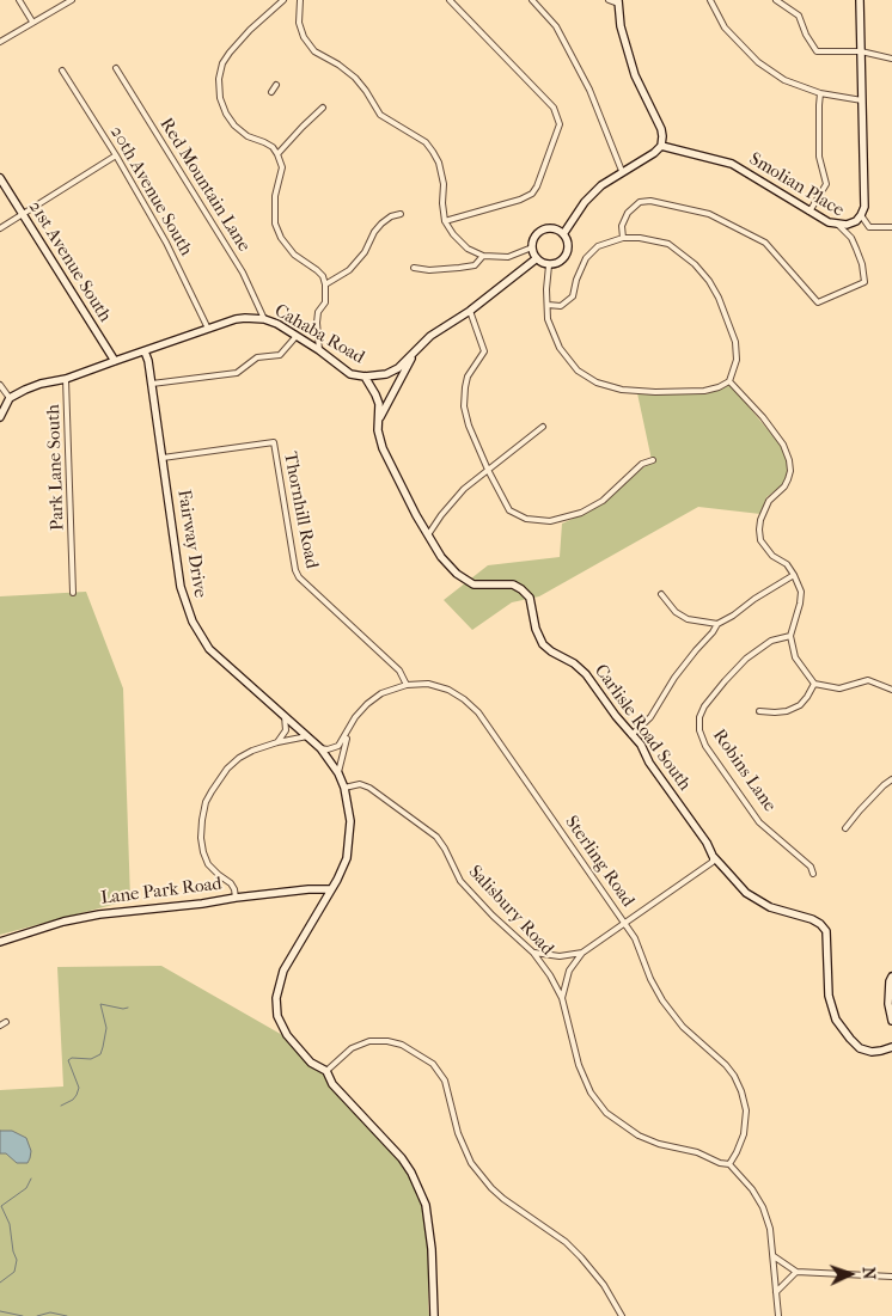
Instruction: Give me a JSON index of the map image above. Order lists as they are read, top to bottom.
{
  "streets": {
    "street": [
      "Red Mountain Lane",
      "Smolian Place",
      "20th Avenue South",
      "21st Avenue South",
      "Cahaba Road",
      "Park Lane South",
      "Thornhill Road",
      "Fairway Drive",
      "Carlisle Road South",
      "Robins Lane",
      "Sterling Road",
      "Lane Park Road",
      "Salisbury Road"
    ]
  },
  "crossings": [
    ["Red Mountain Lane", "Cahaba Road"],
    ["20th Avenue South", "Cahaba Road"],
    ["21st Avenue South", "Cahaba Road"],
    ["Cahaba Road", "Park Lane South"],
    ["Cahaba Road", "Fairway Drive"],
    ["Cahaba Road", "Carlisle Road South"],
    ["Thornhill Road", "Fairway Drive"],
    ["Thornhill Road", "Sterling Road"],
    ["Fairway Drive", "Sterling Road"],
    ["Fairway Drive", "Lane Park Road"],
    ["Fairway Drive", "Salisbury Road"],
    ["Sterling Road", "Lane Park Road"],
    ["Sterling Road", "Salisbury Road"],
    ["Lane Park Road", "Salisbury Road"]
  ],
  "north": "right"
}
